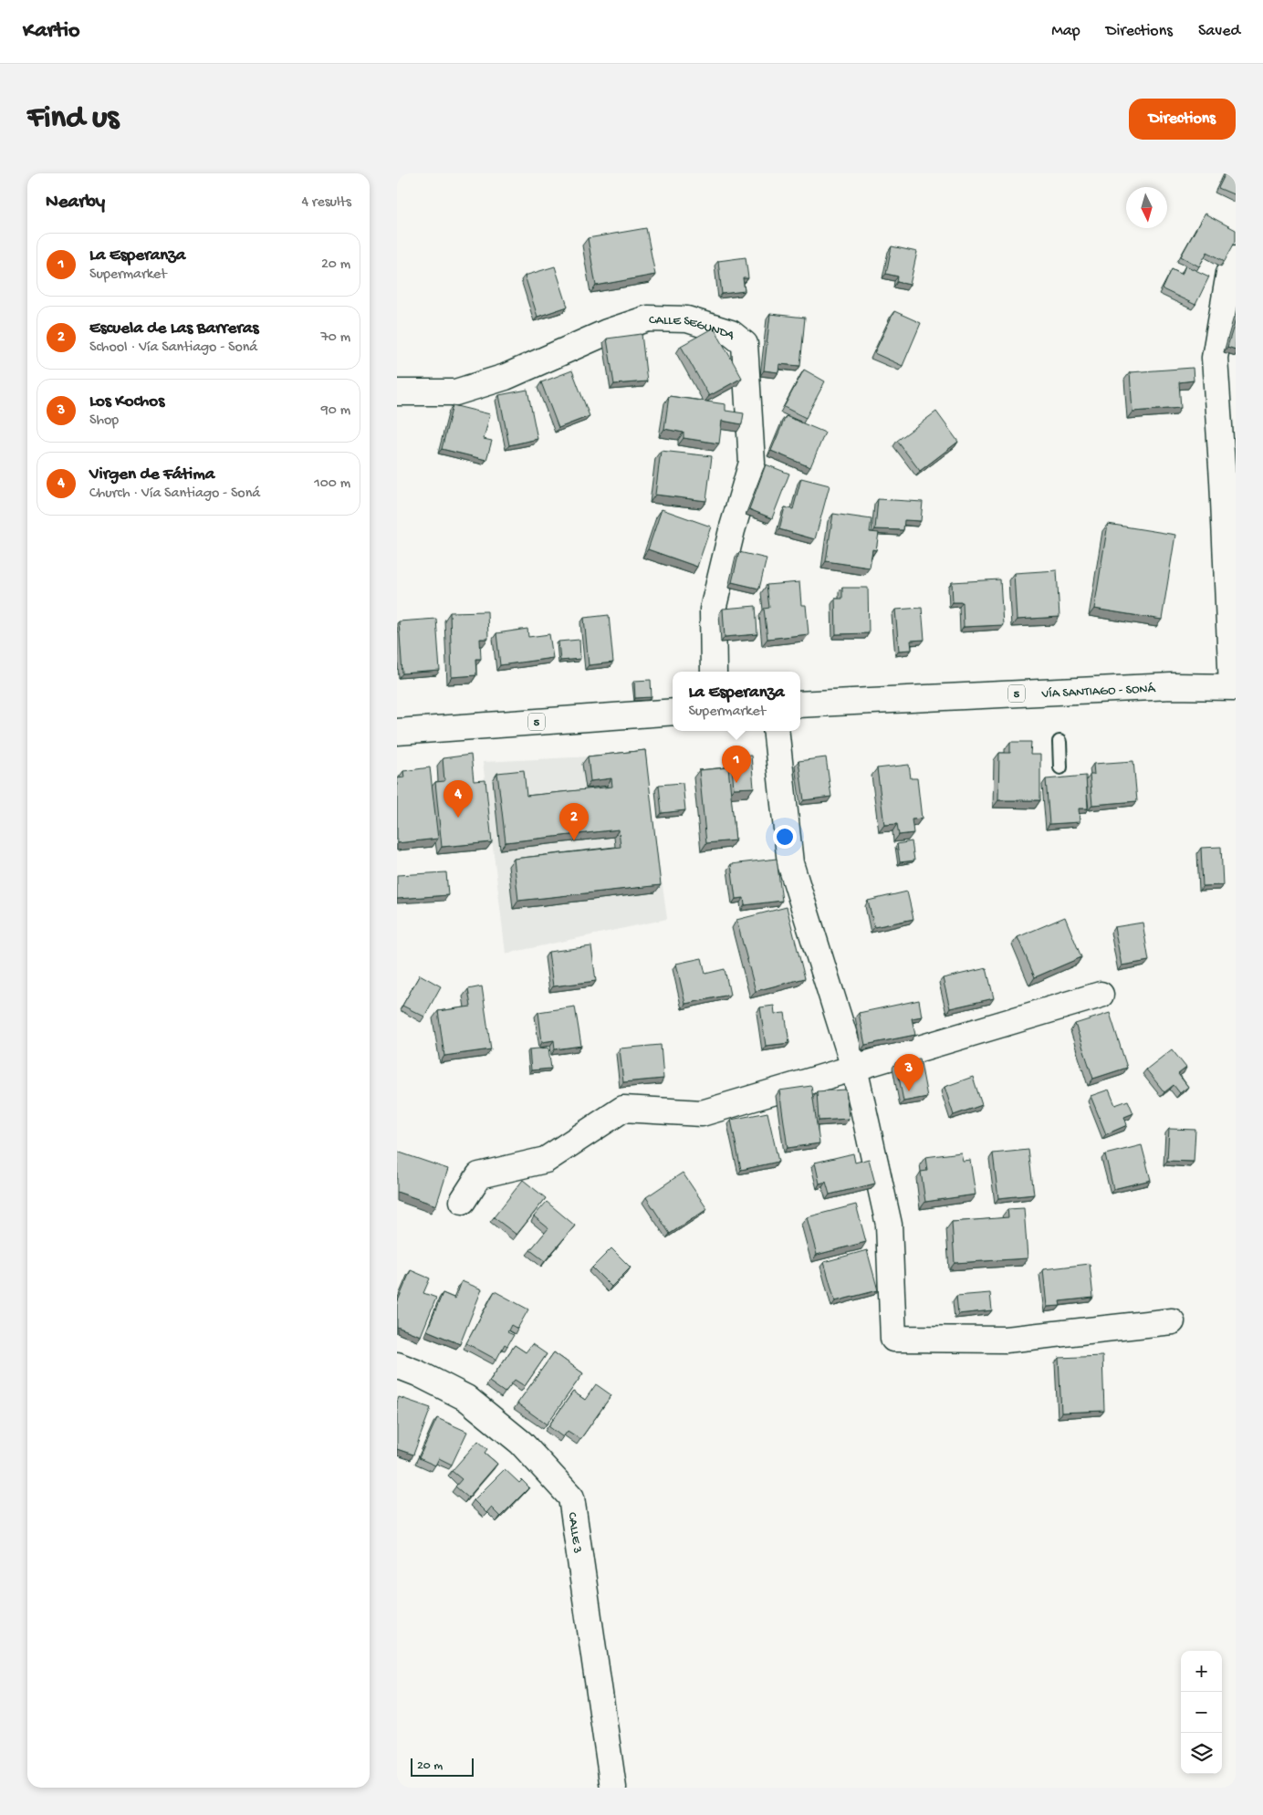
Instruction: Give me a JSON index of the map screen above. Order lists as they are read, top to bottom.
{
  "streets": {
    "street": [
      "CALLE SEGUNDA",
      "VÍA SANTIAGO - SONÁ",
      "5",
      "CALLE 3"
    ]
  },
  "scale_bar": "20 m",
  "north": "bottom",
  "page": {
    "header": "Kartio",
    "nav": ["Map", "Directions", "Saved"],
    "buttons": "Directions",
    "title": "Find us",
    "heading": ["Nearby", "4 results"],
    "list": [
      {
        "mark": "1",
        "name": "La Esperanza",
        "note": "Supermarket",
        "value": "20 m"
      },
      {
        "mark": "2",
        "name": "Escuela de Las Barreras",
        "note": "School · Vía Santiago - Soná",
        "value": "70 m"
      },
      {
        "mark": "3",
        "name": "Los Kochos",
        "note": "Shop",
        "value": "90 m"
      },
      {
        "mark": "4",
        "name": "Virgen de Fátima",
        "note": "Church · Vía Santiago - Soná",
        "value": "100 m"
      }
    ],
    "popup": ["La Esperanza", "Supermarket"],
    "pins": [
      "1",
      "4",
      "2",
      "3"
    ],
    "map_buttons": ["+", "−"],
    "scale": "20 m"
  }
}
